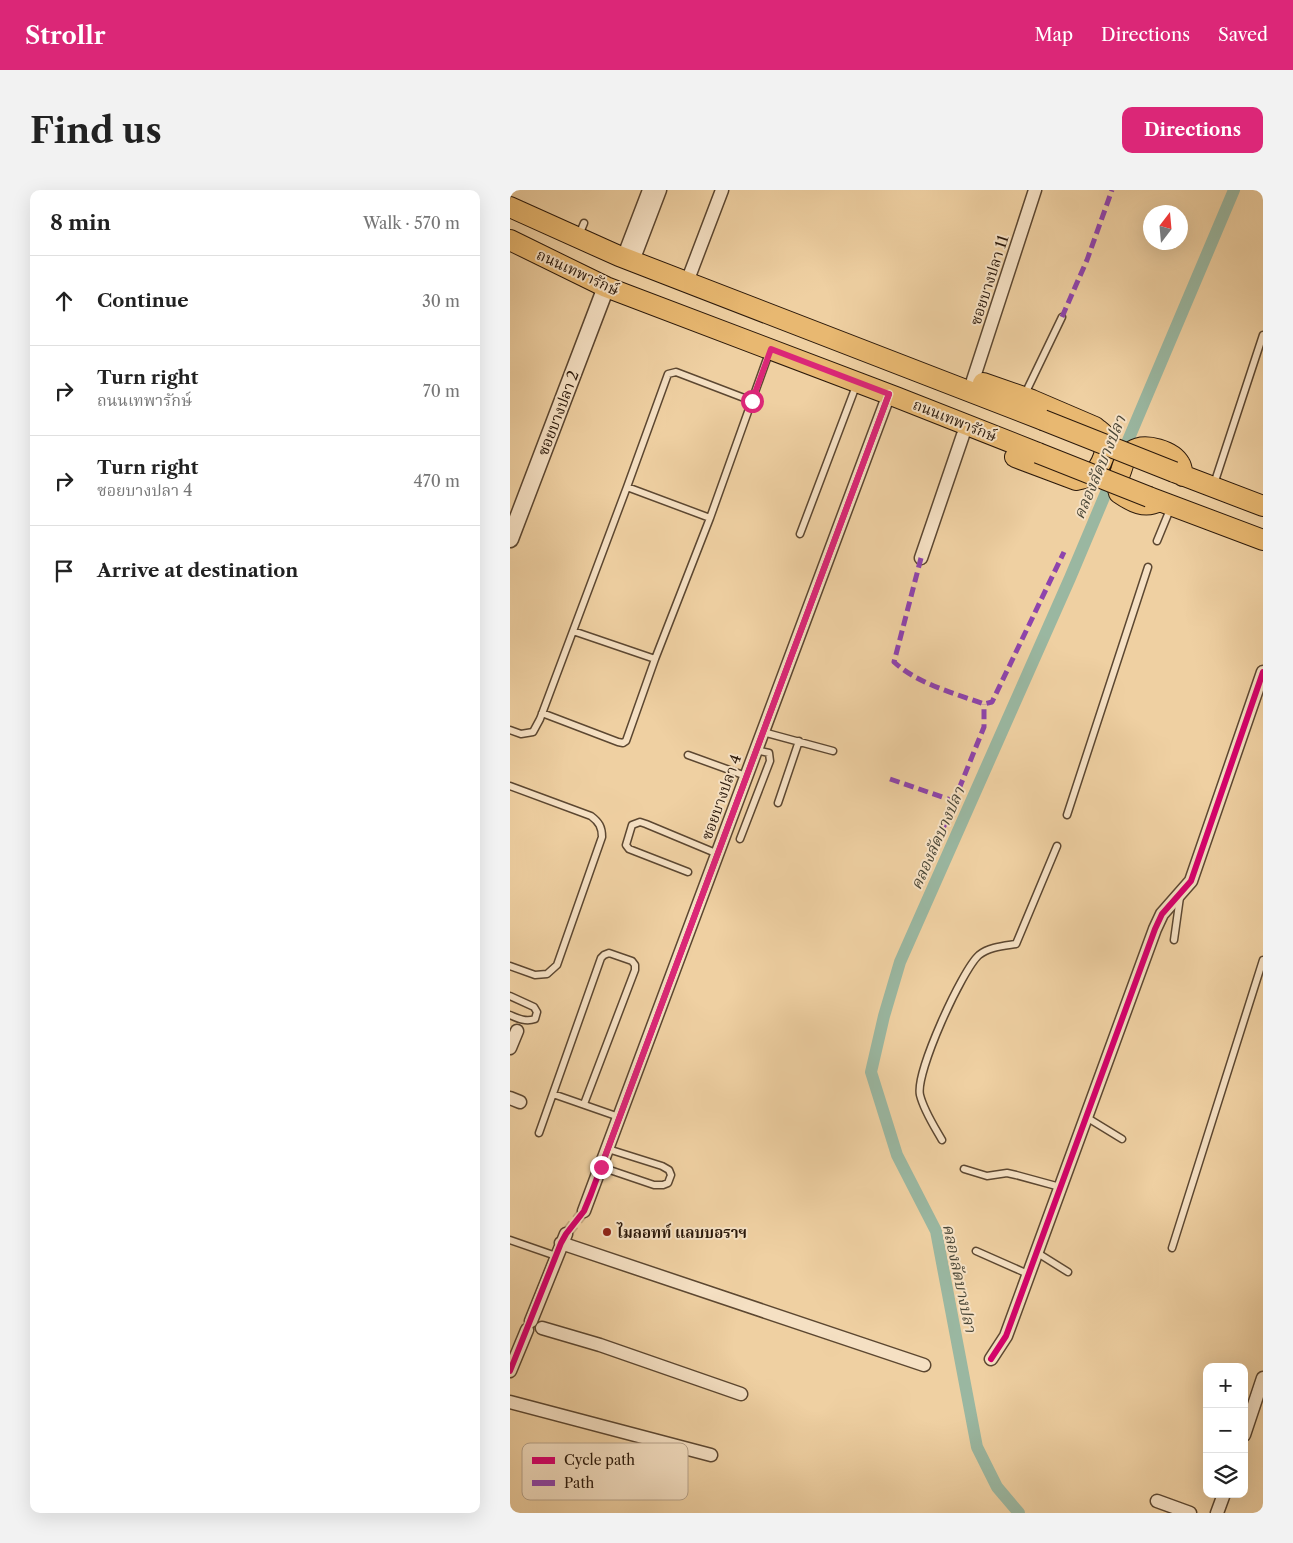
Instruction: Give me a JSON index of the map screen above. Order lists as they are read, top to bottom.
{
  "streets": {
    "main road": ["ถนนเทพารักษ์"],
    "street": ["ซอยบางปลา 11", "ซอยบางปลา 2", "ซอยบางปลา 4"]
  },
  "crossings": [
    ["ถนนเทพารักษ์", "ซอยบางปลา 2"],
    ["ถนนเทพารักษ์", "ซอยบางปลา 4"]
  ],
  "water": ["คลองลัดบางปลา"],
  "places": ["ไมลอทท์ แลบบอราฯ"],
  "legend": ["Cycle path", "Path"],
  "north": "top",
  "page": {
    "header": "Strollr",
    "nav": ["Map", "Directions", "Saved"],
    "buttons": "Directions",
    "title": "Find us",
    "heading": ["8 min", "Walk · 570 m"],
    "list": [
      ["Continue", "30 m"],
      ["Turn right", "ถนนเทพารักษ์", "70 m"],
      ["Turn right", "ซอยบางปลา 4", "470 m"],
      "Arrive at destination"
    ],
    "map_buttons": ["+", "−"]
  }
}
